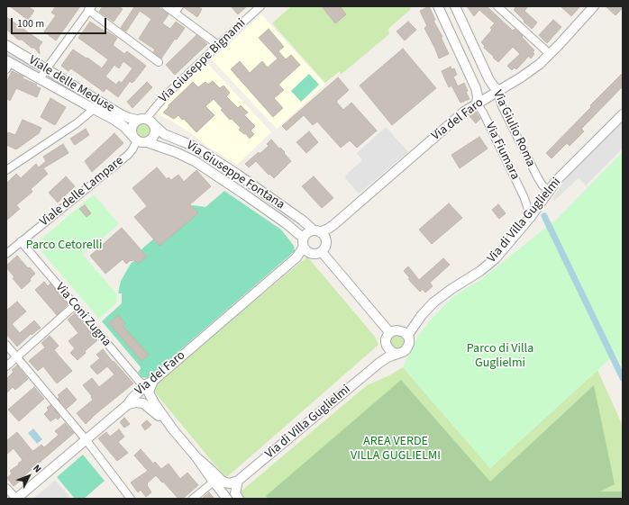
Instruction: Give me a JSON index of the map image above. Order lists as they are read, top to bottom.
{
  "streets": {
    "street": [
      "Via Giuseppe Bignami",
      "Viale delle Meduse",
      "Via del Faro",
      "Via Giulio Roma",
      "Via Fiumara",
      "Via Giuseppe Fontana",
      "Viale delle Lampare",
      "Via di Villa Guglielmi",
      "Via Coni Zugna"
    ]
  },
  "crossings": [
    ["Via Giuseppe Bignami", "Viale delle Meduse"],
    ["Via Giuseppe Bignami", "Via Giuseppe Fontana"],
    ["Via Giuseppe Bignami", "Viale delle Lampare"],
    ["Viale delle Meduse", "Via Giuseppe Fontana"],
    ["Viale delle Meduse", "Viale delle Lampare"],
    ["Via del Faro", "Via Giulio Roma"],
    ["Via del Faro", "Via Fiumara"],
    ["Via del Faro", "Via Giuseppe Fontana"],
    ["Via del Faro", "Via Coni Zugna"],
    ["Via Giulio Roma", "Via di Villa Guglielmi"],
    ["Via Fiumara", "Via di Villa Guglielmi"],
    ["Via Giuseppe Fontana", "Viale delle Lampare"],
    ["Viale delle Lampare", "Via Coni Zugna"]
  ],
  "parks": ["Parco Cetorelli", "Parco di Villa Guglielmi", "AREA VERDE VILLA GUGLIELMI"],
  "scale_bar": "100 m",
  "north": "top right"
}
